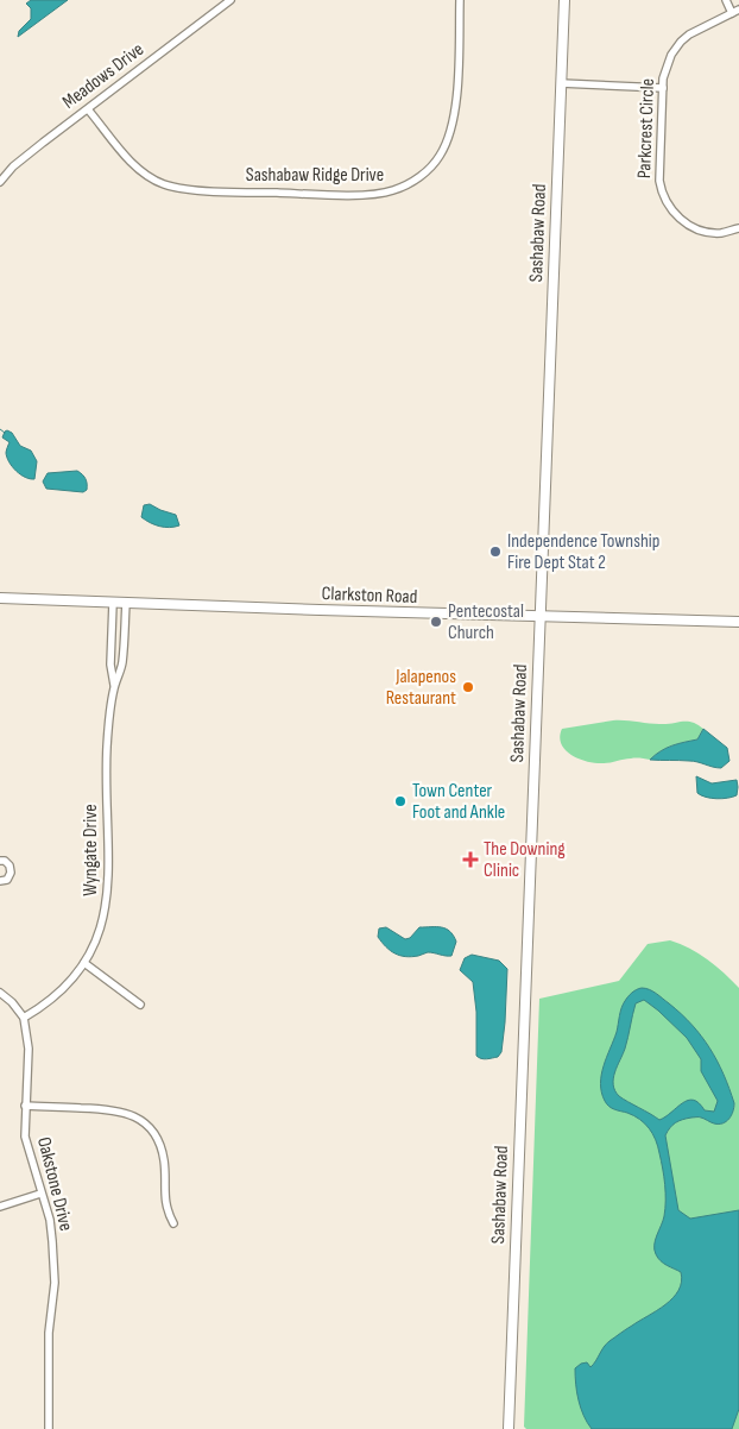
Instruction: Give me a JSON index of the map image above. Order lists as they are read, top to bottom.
{
  "streets": {
    "main road": ["Sashabaw Road", "Clarkston Road"],
    "street": [
      "Meadows Drive",
      "Parkcrest Circle",
      "Sashabaw Ridge Drive",
      "Wyngate Drive",
      "Oakstone Drive"
    ]
  },
  "crossings": [
    ["Meadows Drive", "Sashabaw Ridge Drive"],
    ["Sashabaw Road", "Clarkston Road"],
    ["Clarkston Road", "Wyngate Drive"],
    ["Wyngate Drive", "Oakstone Drive"]
  ],
  "places": {
    "other": [
      "Independence Township Fire Dept Stat 2",
      "Pentecostal Church",
      "Jalapenos Restaurant",
      "Town Center Foot and Ankle"
    ],
    "health": ["The Downing Clinic"]
  }
}
